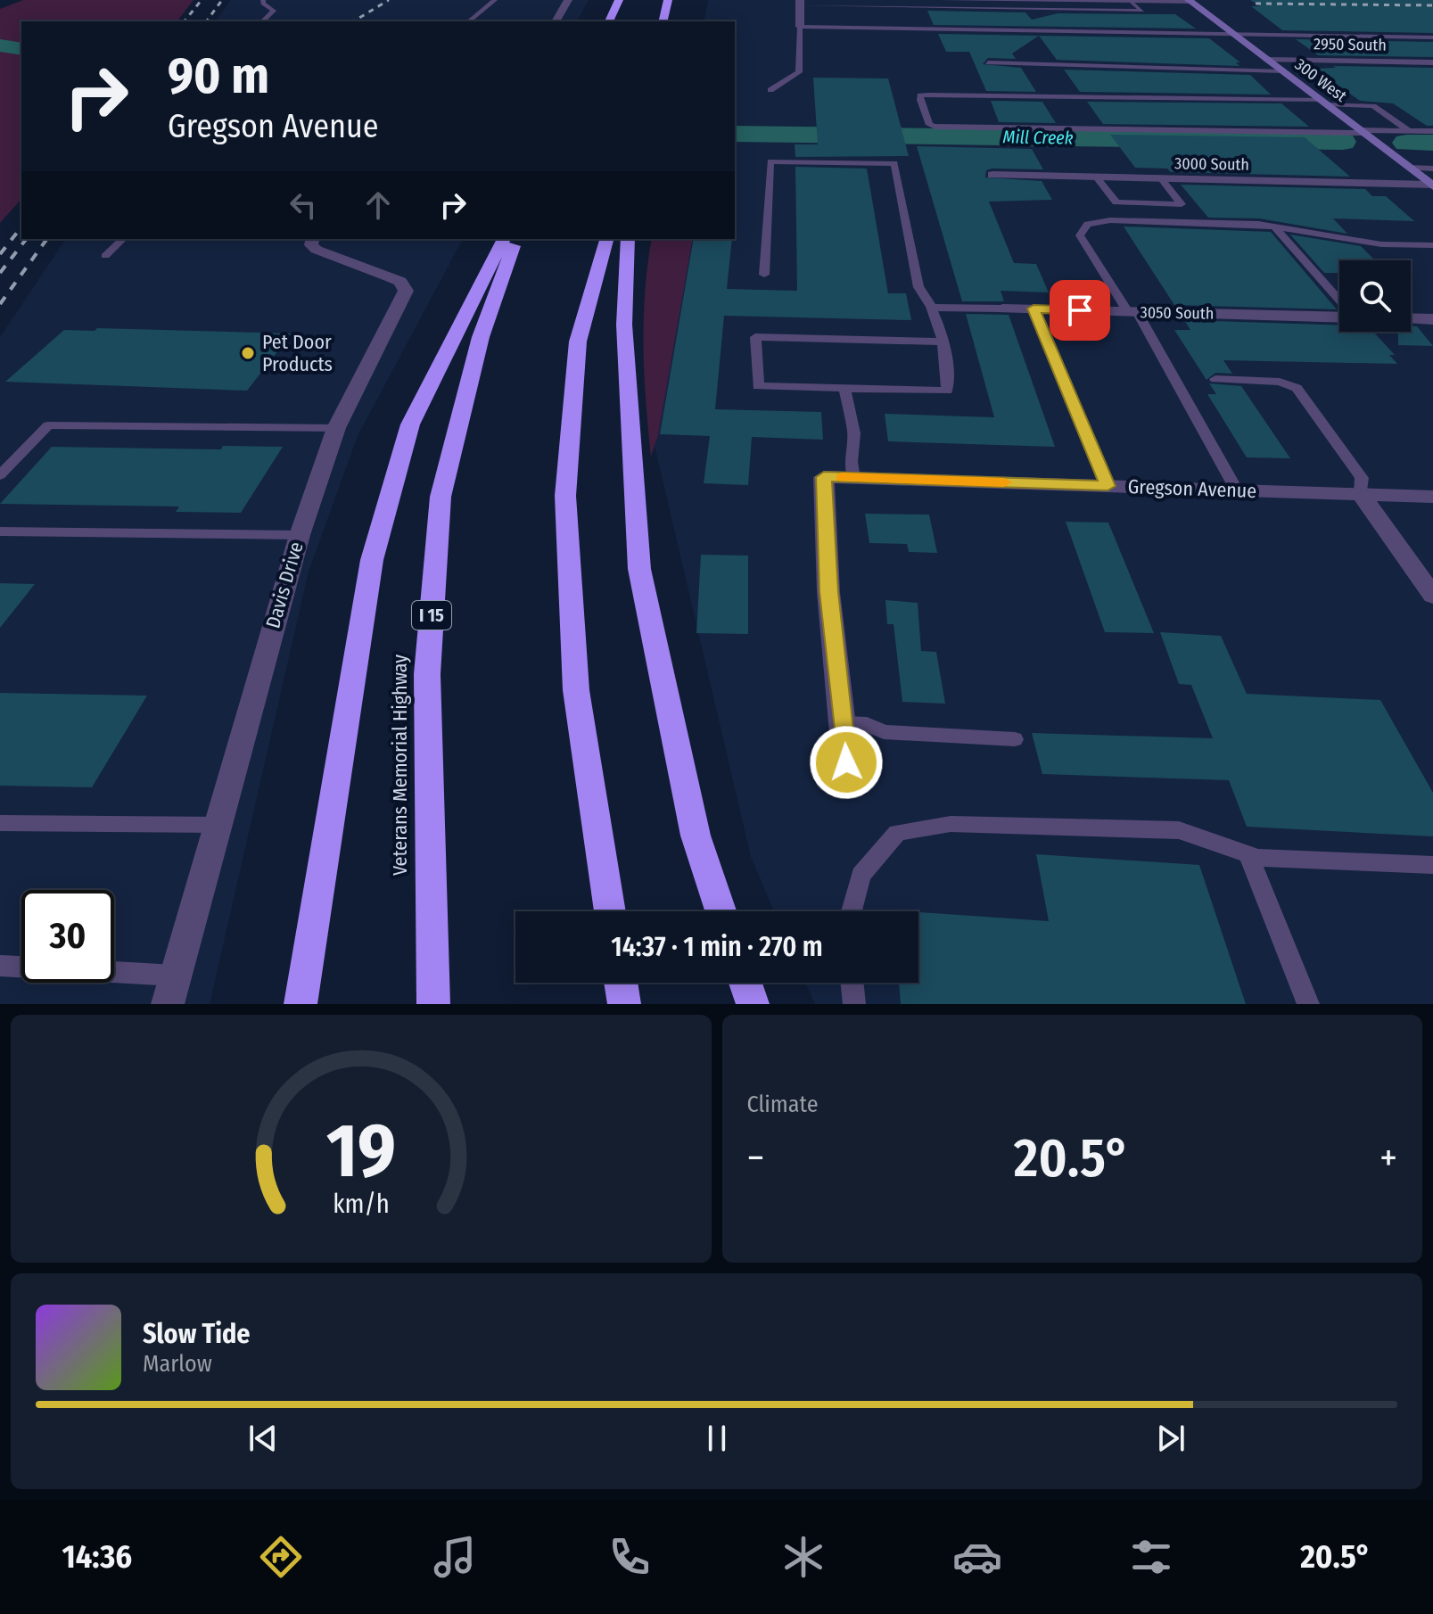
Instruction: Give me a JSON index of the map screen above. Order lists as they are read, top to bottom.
{
  "streets": {
    "highway": ["I 15", "Veterans Memorial Highway"],
    "main road": ["300 West"],
    "street": [
      "2950 South",
      "3000 South",
      "3050 South",
      "Gregson Avenue",
      "Davis Drive"
    ]
  },
  "crossings": [
    ["2950 South", "300 West"],
    ["300 West", "3000 South"]
  ],
  "water": ["Mill Creek"],
  "places": ["Pet Door Products"],
  "page": {
    "turn": ["90 m", "Gregson Avenue"],
    "limit": "30",
    "trip": "14:37 · 1 min · 270 m",
    "tile": "Climate",
    "heat": ["−", "20.5°", "+"],
    "song": ["Slow Tide", "Marlow"],
    "tabs": ["14:36", "20.5°"],
    "gauge": ["19", "km/h"]
  }
}
